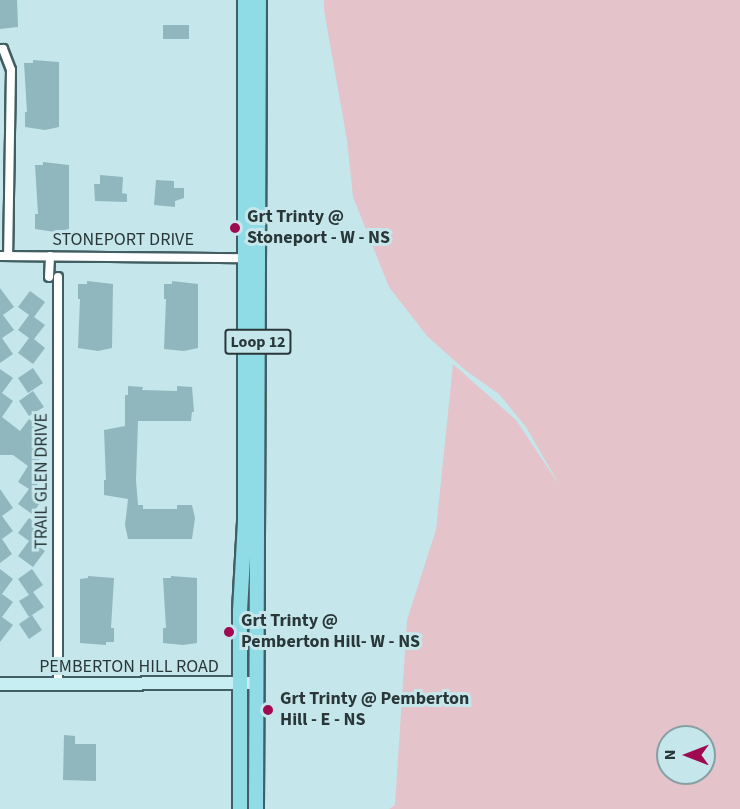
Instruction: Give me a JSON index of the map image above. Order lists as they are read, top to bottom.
{
  "streets": {
    "main road": ["Loop 12"],
    "street": ["STONEPORT DRIVE", "TRAIL GLEN DRIVE", "PEMBERTON HILL ROAD"]
  },
  "crossings": [
    ["STONEPORT DRIVE", "Loop 12"],
    ["STONEPORT DRIVE", "TRAIL GLEN DRIVE"],
    ["Loop 12", "PEMBERTON HILL ROAD"],
    ["TRAIL GLEN DRIVE", "PEMBERTON HILL ROAD"]
  ],
  "places": ["Grt Trinty @ Stoneport - W - NS", "Grt Trinty @ Pemberton Hill- W - NS", "Grt Trinty @ Pemberton Hill - E - NS"],
  "north": "left"
}
